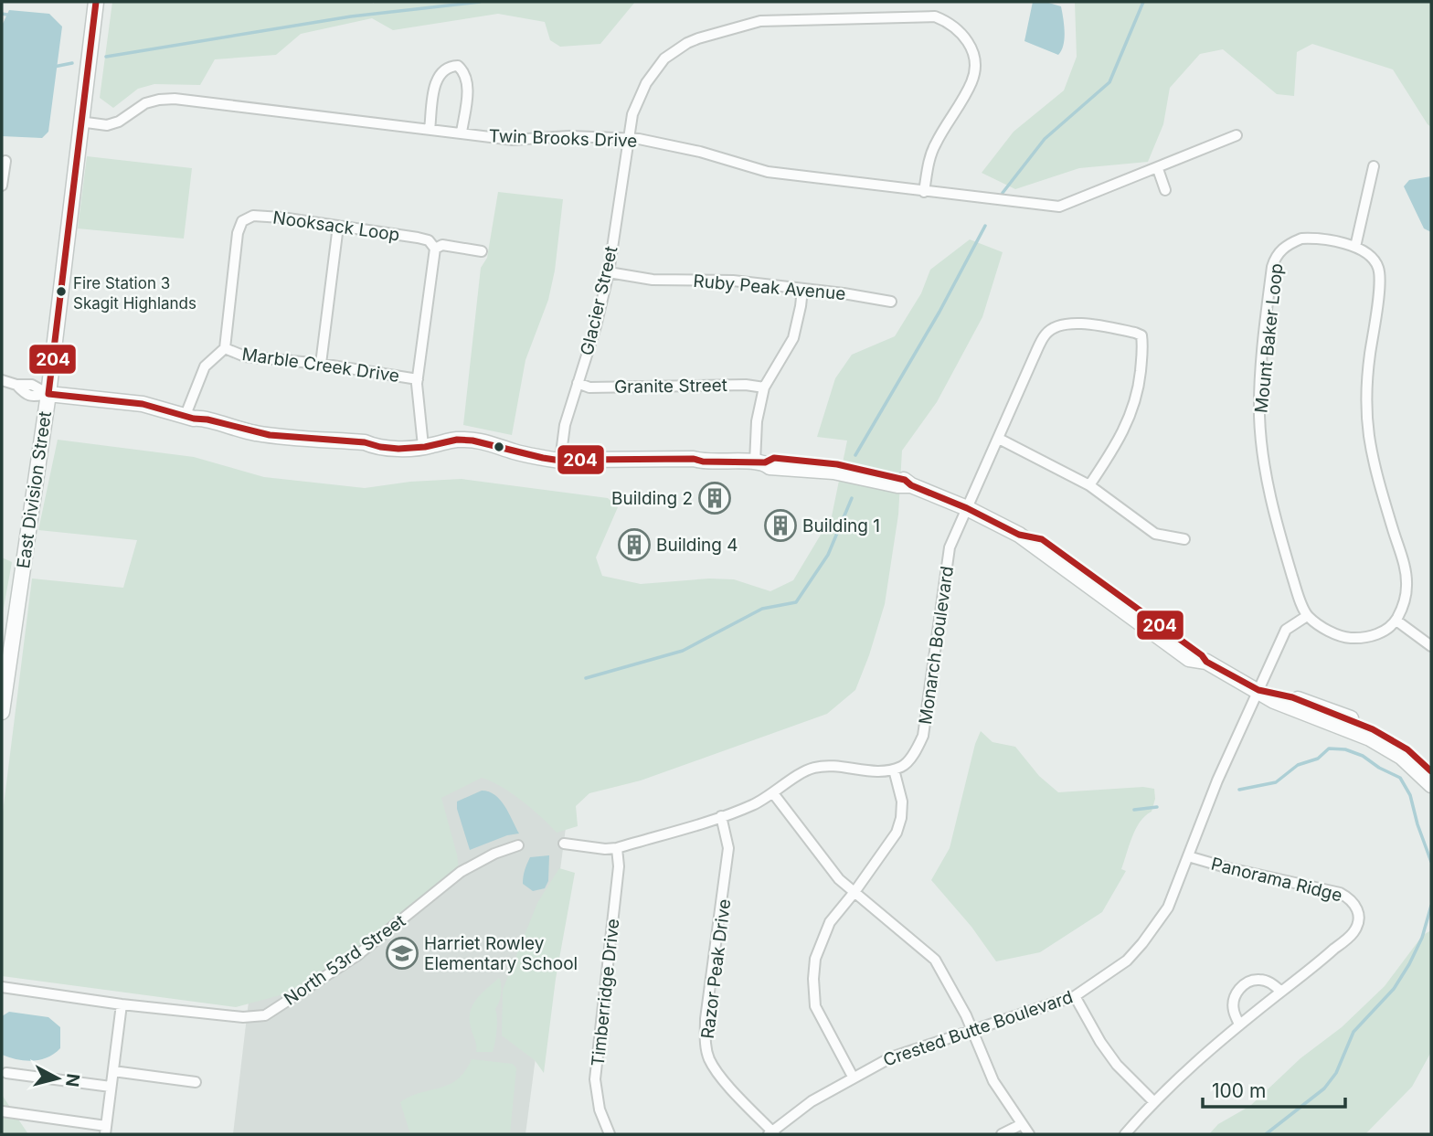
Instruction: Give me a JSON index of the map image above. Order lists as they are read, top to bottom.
{
  "streets": {
    "street": [
      "Twin Brooks Drive",
      "Nooksack Loop",
      "Ruby Peak Avenue",
      "Glacier Street",
      "Mount Baker Loop",
      "Marble Creek Drive",
      "Granite Street",
      "East Division Street",
      "Monarch Boulevard",
      "Panorama Ridge",
      "North 53rd Street",
      "Razor Peak Drive",
      "Timberridge Drive",
      "Crested Butte Boulevard"
    ]
  },
  "crossings": [
    ["Twin Brooks Drive", "Glacier Street"],
    ["Twin Brooks Drive", "East Division Street"],
    ["Nooksack Loop", "Marble Creek Drive"],
    ["Ruby Peak Avenue", "Glacier Street"],
    ["Glacier Street", "Granite Street"],
    ["Panorama Ridge", "Crested Butte Boulevard"],
    ["Razor Peak Drive", "Crested Butte Boulevard"]
  ],
  "places": {
    "other": ["Fire Station 3 Skagit Highlands"],
    "building": ["Building 2", "Building 1", "Building 4"],
    "school or university": ["Harriet Rowley Elementary School"]
  },
  "lines": ["transit line 204"],
  "scale_bar": "100 m",
  "north": "right"
}
